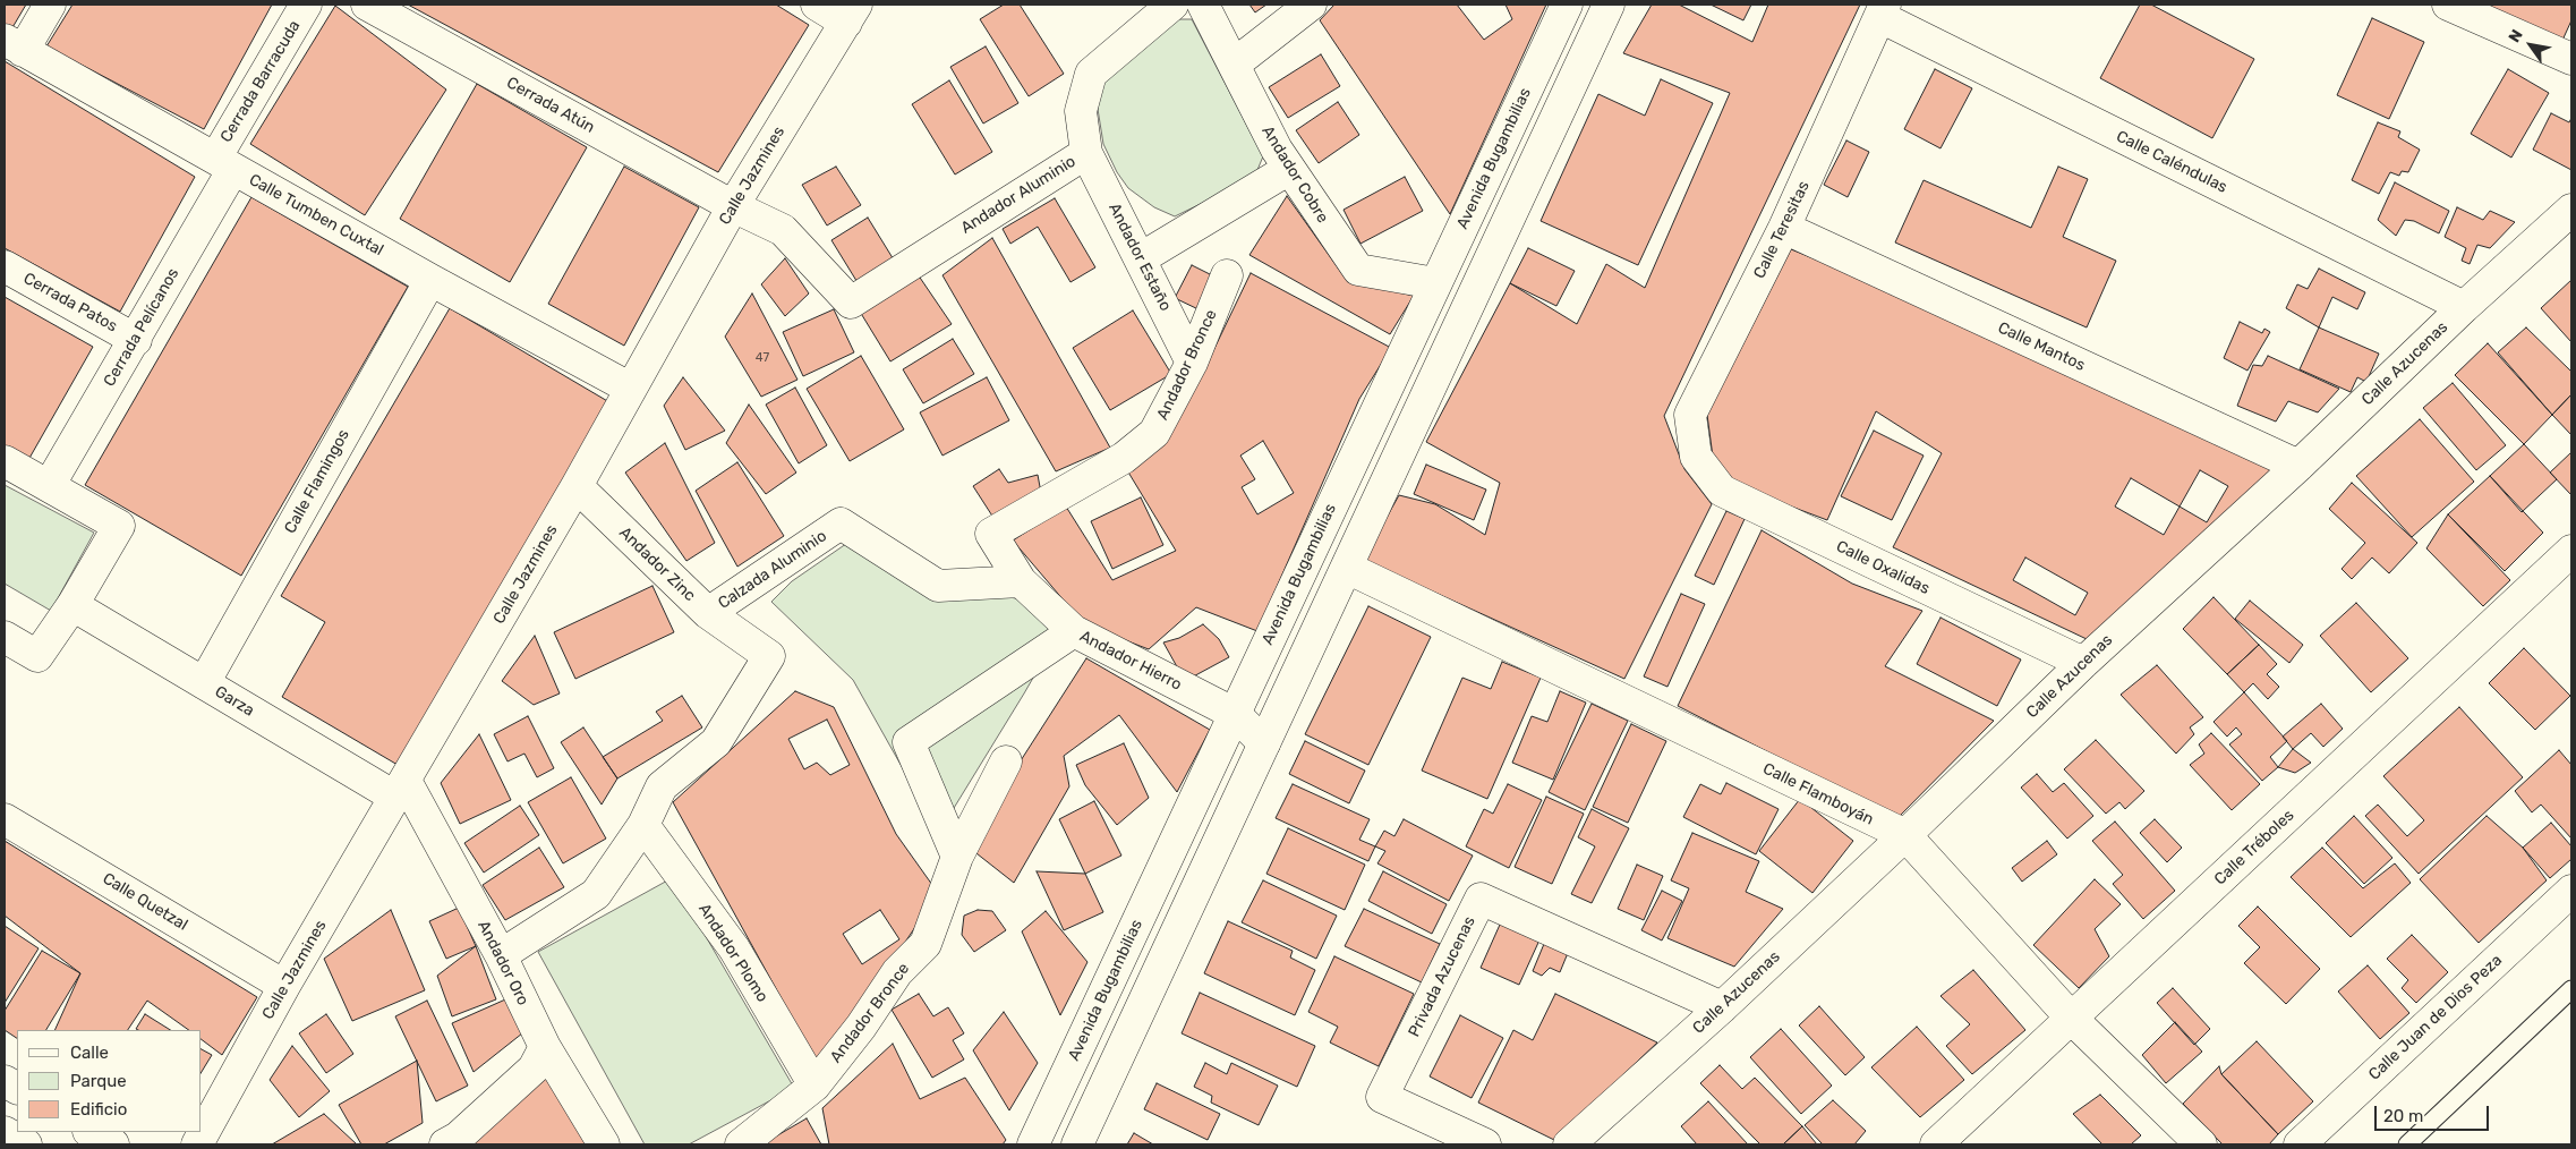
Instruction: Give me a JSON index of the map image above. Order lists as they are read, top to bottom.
{
  "streets": {
    "street": [
      "Cerrada Barracuda",
      "Cerrada Atún",
      "Avenida Bugambilias",
      "Calle Caléndulas",
      "Andador Cobre",
      "Calle Jazmines",
      "Andador Aluminio",
      "Calle Tumben Cuxtal",
      "Calle Teresitas",
      "Andador Estaño",
      "Cerrada Patos",
      "Cerrada Pelícanos",
      "Calle Mantos",
      "Calle Azucenas",
      "Andador Bronce",
      "Calle Flamingos",
      "Andador Zinc",
      "Calle Oxalidas",
      "Calzada Aluminio",
      "Andador Hierro",
      "Garza",
      "Calle Flamboyán",
      "Calle Tréboles",
      "Calle Quetzal",
      "Andador Plomo",
      "Andador Oro",
      "Privada Azucenas",
      "Calle Juan de Dios Peza"
    ]
  },
  "crossings": [
    ["Cerrada Barracuda", "Calle Tumben Cuxtal"],
    ["Cerrada Barracuda", "Cerrada Pelícanos"],
    ["Cerrada Atún", "Calle Jazmines"],
    ["Cerrada Atún", "Andador Aluminio"],
    ["Avenida Bugambilias", "Andador Cobre"],
    ["Avenida Bugambilias", "Andador Hierro"],
    ["Calle Caléndulas", "Calle Teresitas"],
    ["Calle Caléndulas", "Calle Azucenas"],
    ["Calle Jazmines", "Andador Aluminio"],
    ["Calle Jazmines", "Calle Tumben Cuxtal"],
    ["Calle Jazmines", "Andador Zinc"],
    ["Calle Jazmines", "Garza"],
    ["Calle Jazmines", "Calle Quetzal"],
    ["Calle Jazmines", "Andador Oro"],
    ["Andador Aluminio", "Andador Estaño"],
    ["Calle Tumben Cuxtal", "Cerrada Pelícanos"],
    ["Calle Tumben Cuxtal", "Calle Flamingos"],
    ["Calle Teresitas", "Calle Mantos"],
    ["Calle Teresitas", "Calle Oxalidas"],
    ["Andador Estaño", "Andador Bronce"],
    ["Cerrada Patos", "Cerrada Pelícanos"],
    ["Calle Mantos", "Calle Azucenas"],
    ["Calle Azucenas", "Calle Oxalidas"],
    ["Calle Azucenas", "Calle Flamboyán"],
    ["Calle Azucenas", "Privada Azucenas"],
    ["Andador Bronce", "Andador Hierro"],
    ["Andador Bronce", "Andador Plomo"],
    ["Calle Flamingos", "Garza"],
    ["Andador Zinc", "Calzada Aluminio"],
    ["Andador Zinc", "Andador Plomo"],
    ["Calzada Aluminio", "Andador Hierro"],
    ["Garza", "Andador Oro"],
    ["Calle Flamboyán", "Calle Tréboles"]
  ],
  "house_numbers": ["47"],
  "legend": ["Calle", "Parque", "Edificio"],
  "scale_bar": "20 m",
  "north": "top left"
}
